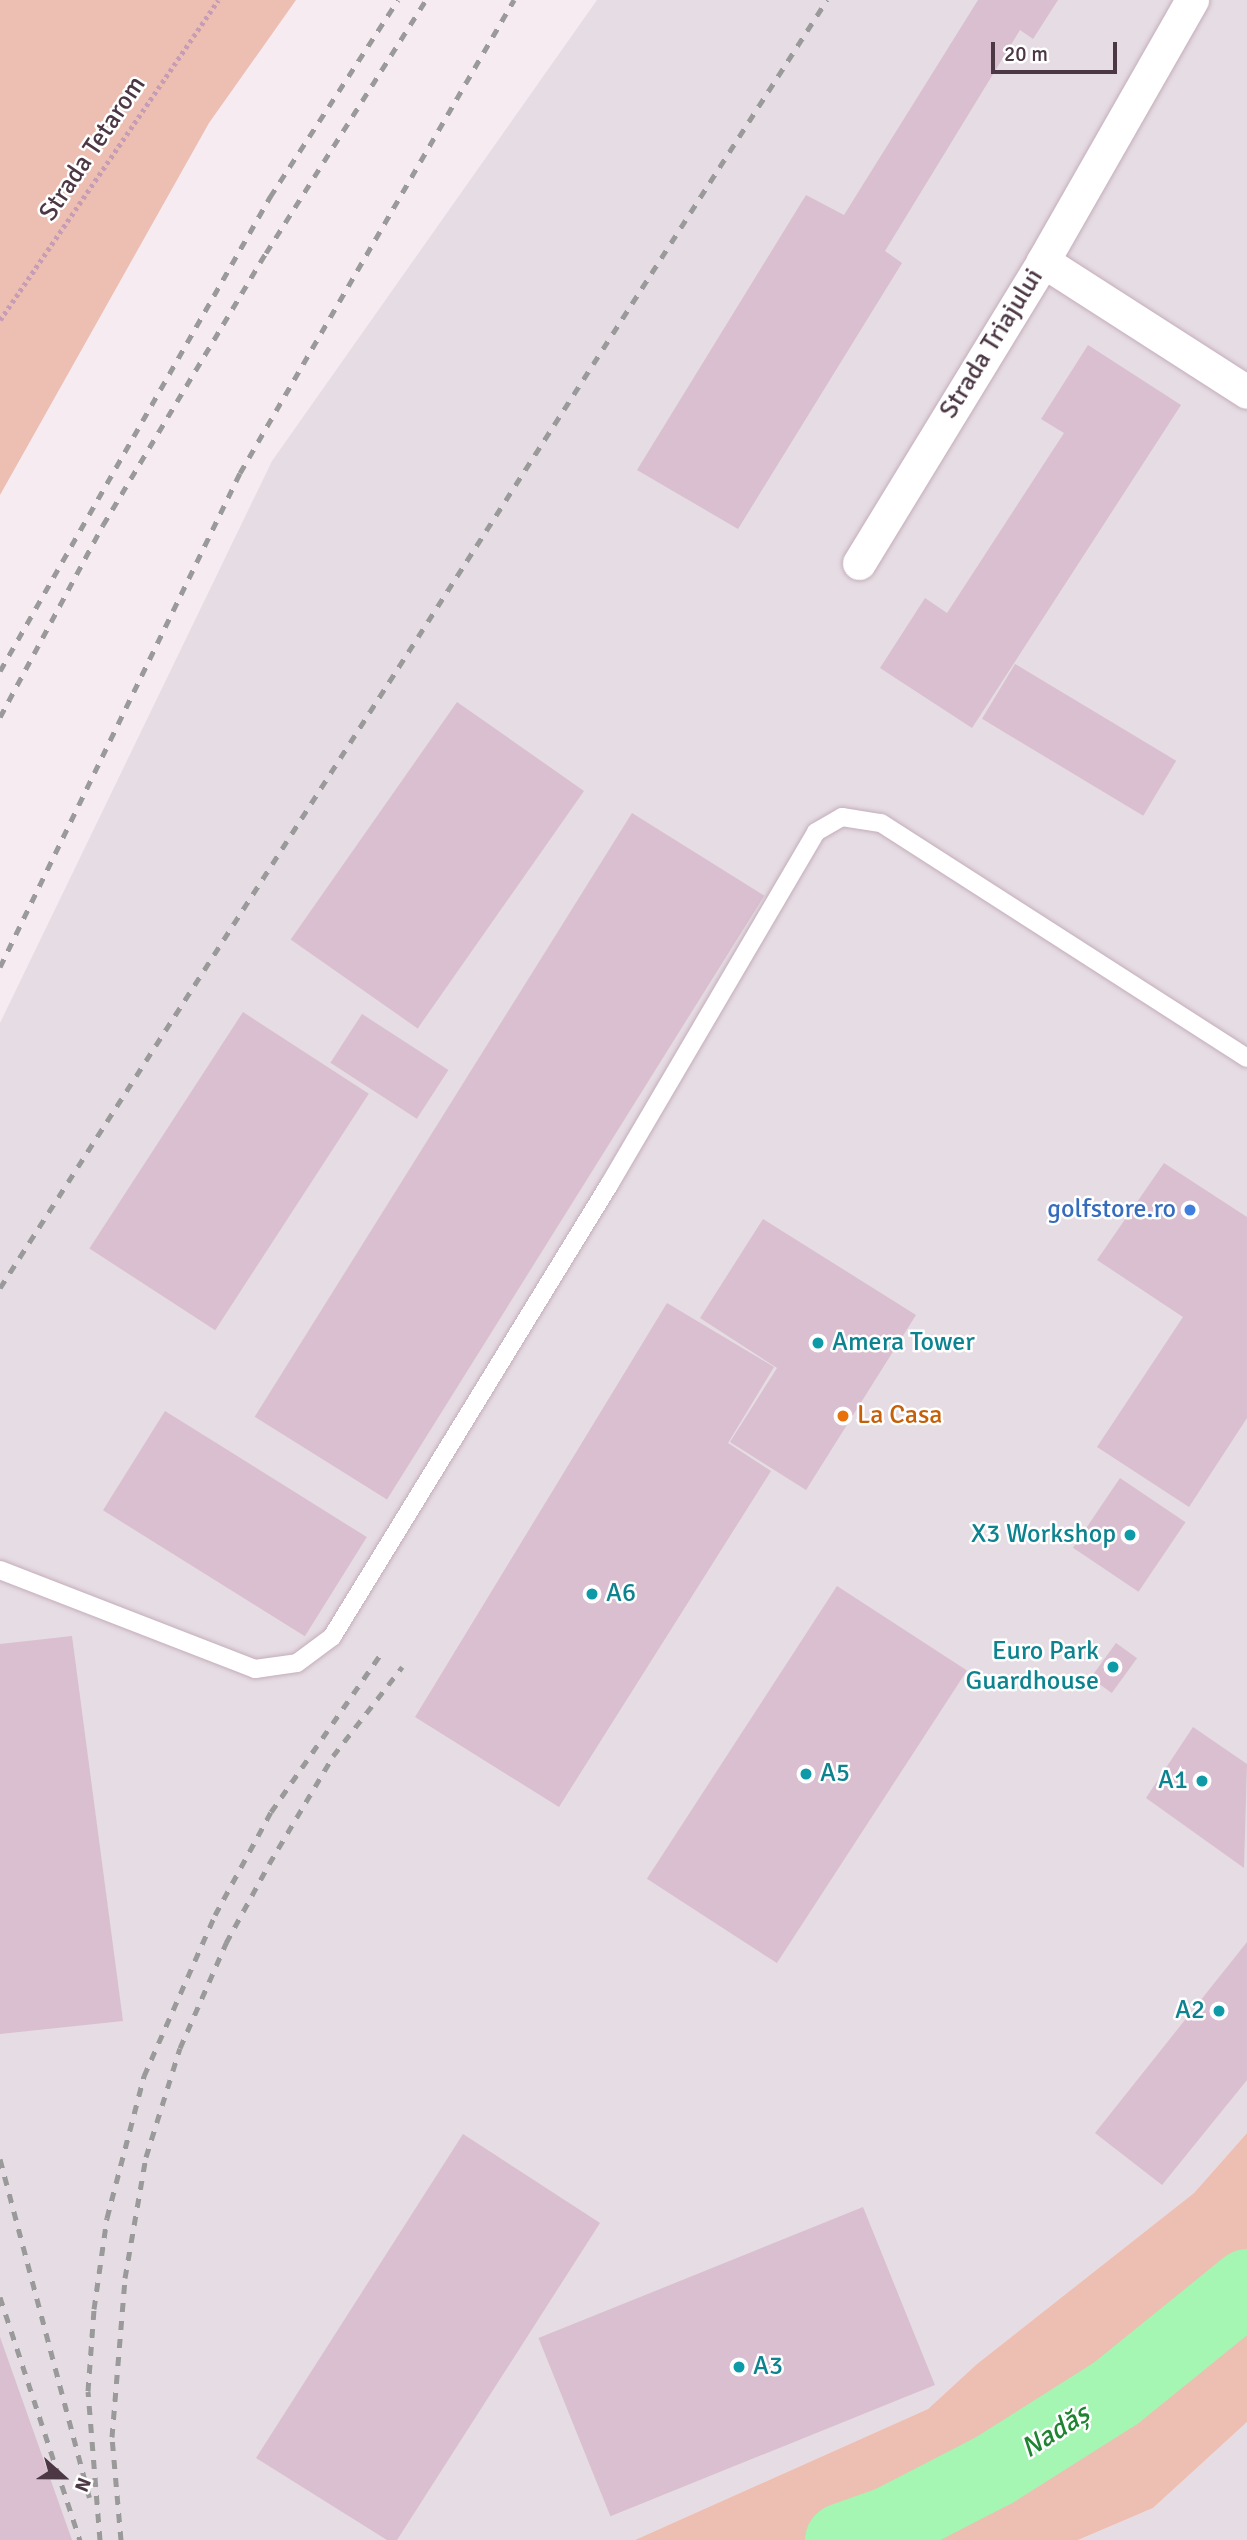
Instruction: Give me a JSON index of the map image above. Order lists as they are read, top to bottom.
{
  "streets": {
    "street": ["Strada Triajului"],
    "path": ["Strada Tetarom"]
  },
  "water": ["Nadăș"],
  "places": [
    "golfstore.ro",
    "Amera Tower",
    "La Casa",
    "X3 Workshop",
    "A6",
    "Euro Park Guardhouse",
    "A5",
    "A1",
    "A2",
    "A3"
  ],
  "scale_bar": "20 m",
  "north": "right"
}
